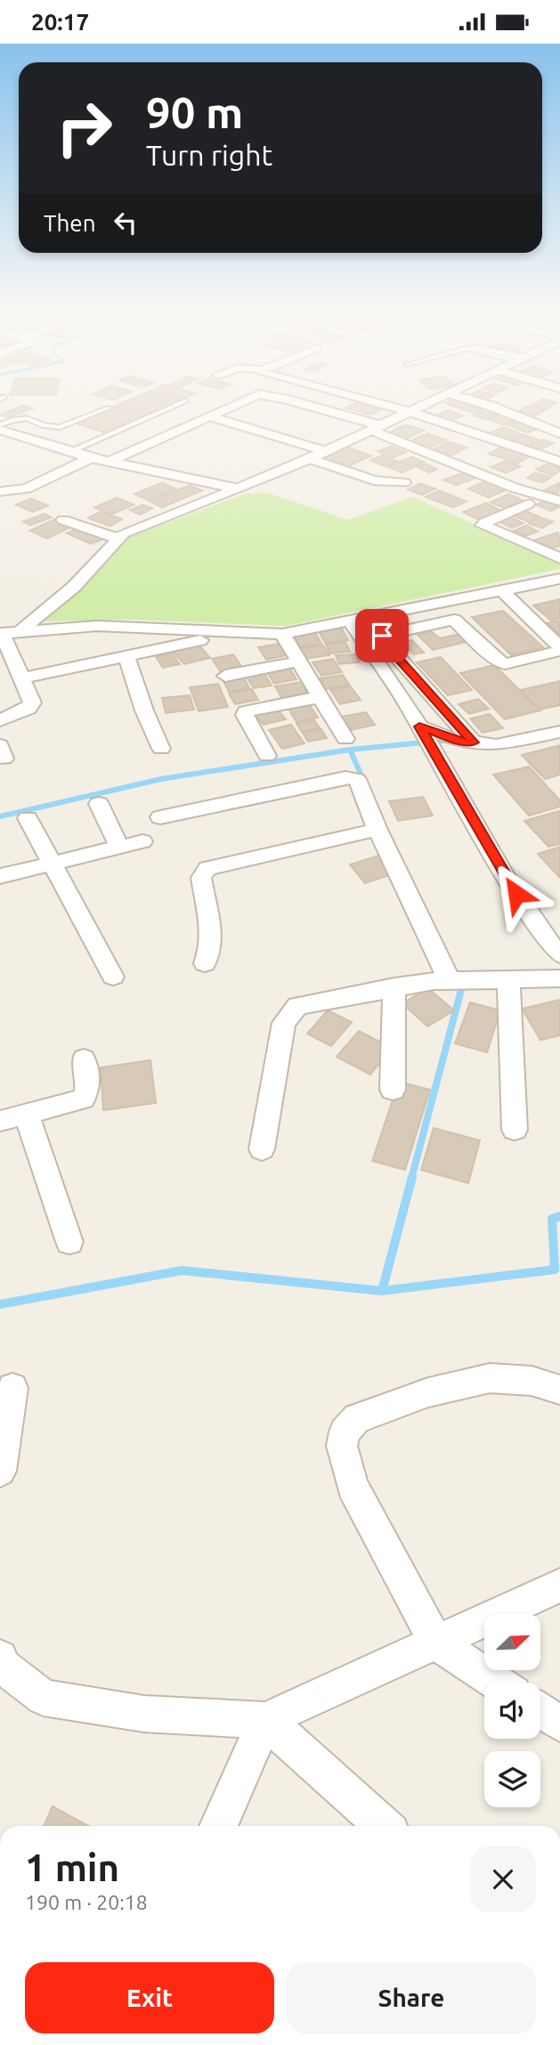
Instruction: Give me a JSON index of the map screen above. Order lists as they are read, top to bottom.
{
  "north": "top right",
  "page": {
    "status": "20:17",
    "turn": ["90 m", "Turn right"],
    "then": "Then",
    "heading": ["1 min", "190 m · 20:18"],
    "buttons": ["Exit", "Share"]
  }
}
